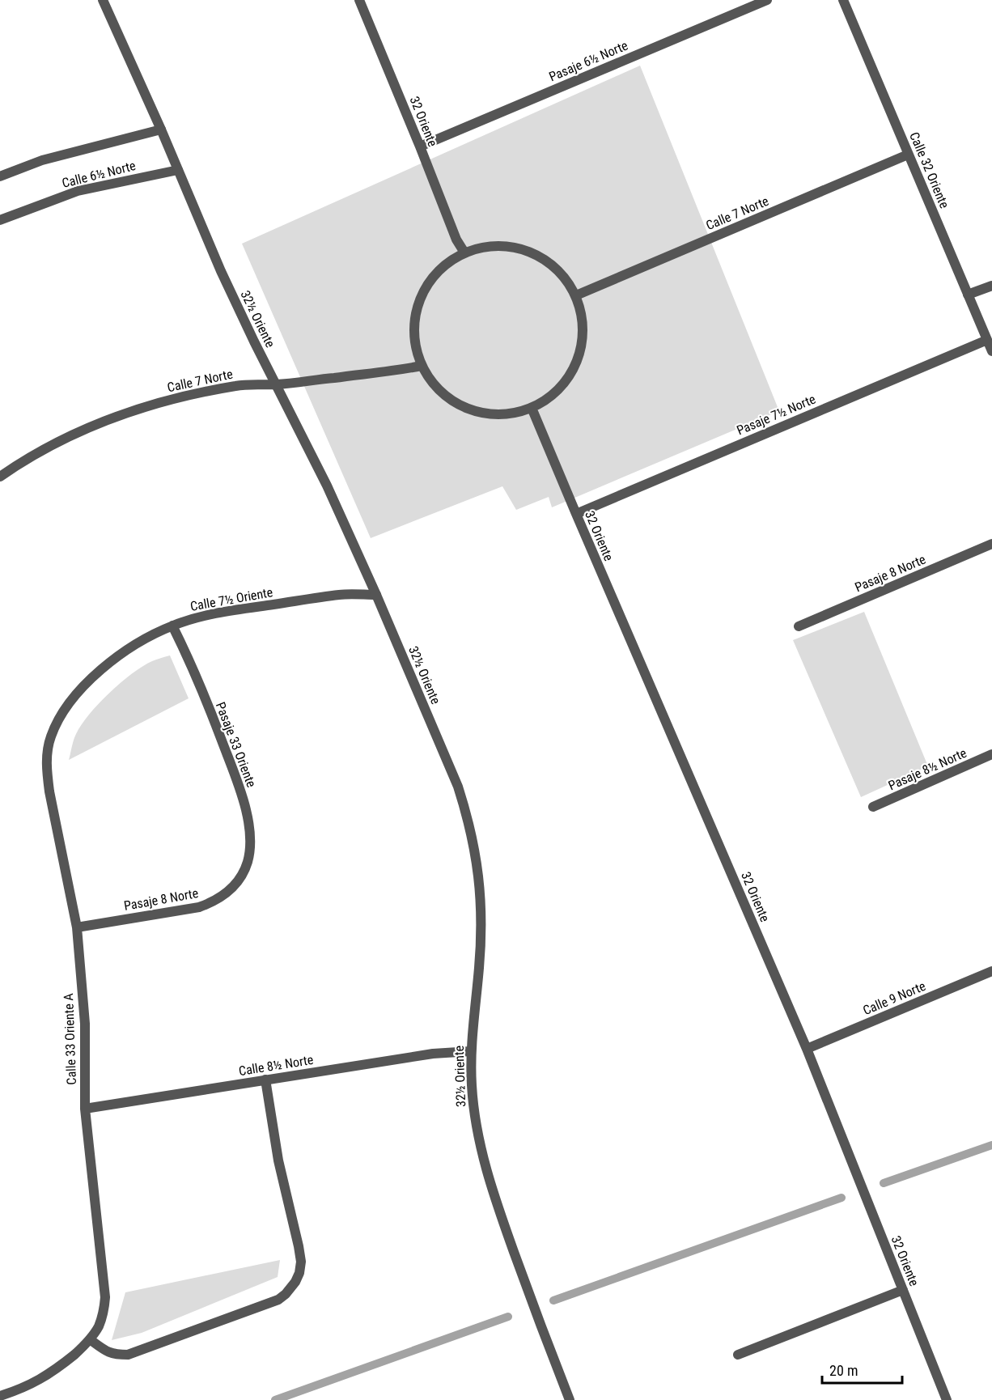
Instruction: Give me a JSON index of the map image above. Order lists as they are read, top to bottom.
{
  "streets": {
    "street": [
      "Pasaje 6½ Norte",
      "32 Oriente",
      "Calle 32 Oriente",
      "Calle 6½ Norte",
      "Calle 7 Norte",
      "32½ Oriente",
      "Pasaje 7½ Norte",
      "Pasaje 8 Norte",
      "Calle 7½ Oriente",
      "Pasaje 33 Oriente",
      "Pasaje 8½ Norte",
      "Calle 9 Norte",
      "Calle 33 Oriente A",
      "Calle 8½ Norte"
    ]
  },
  "crossings": [
    ["Pasaje 6½ Norte", "32 Oriente"],
    ["32 Oriente", "Calle 7 Norte"],
    ["32 Oriente", "Pasaje 7½ Norte"],
    ["32 Oriente", "Calle 9 Norte"],
    ["Calle 32 Oriente", "Calle 7 Norte"],
    ["Calle 32 Oriente", "Pasaje 7½ Norte"],
    ["Calle 6½ Norte", "32½ Oriente"],
    ["Calle 7 Norte", "32½ Oriente"],
    ["32½ Oriente", "Calle 7½ Oriente"],
    ["32½ Oriente", "Calle 8½ Norte"],
    ["Pasaje 8 Norte", "Pasaje 33 Oriente"],
    ["Pasaje 8 Norte", "Calle 33 Oriente A"],
    ["Calle 7½ Oriente", "Pasaje 33 Oriente"],
    ["Calle 7½ Oriente", "Calle 33 Oriente A"],
    ["Calle 33 Oriente A", "Calle 8½ Norte"]
  ],
  "scale_bar": "20 m"
}
